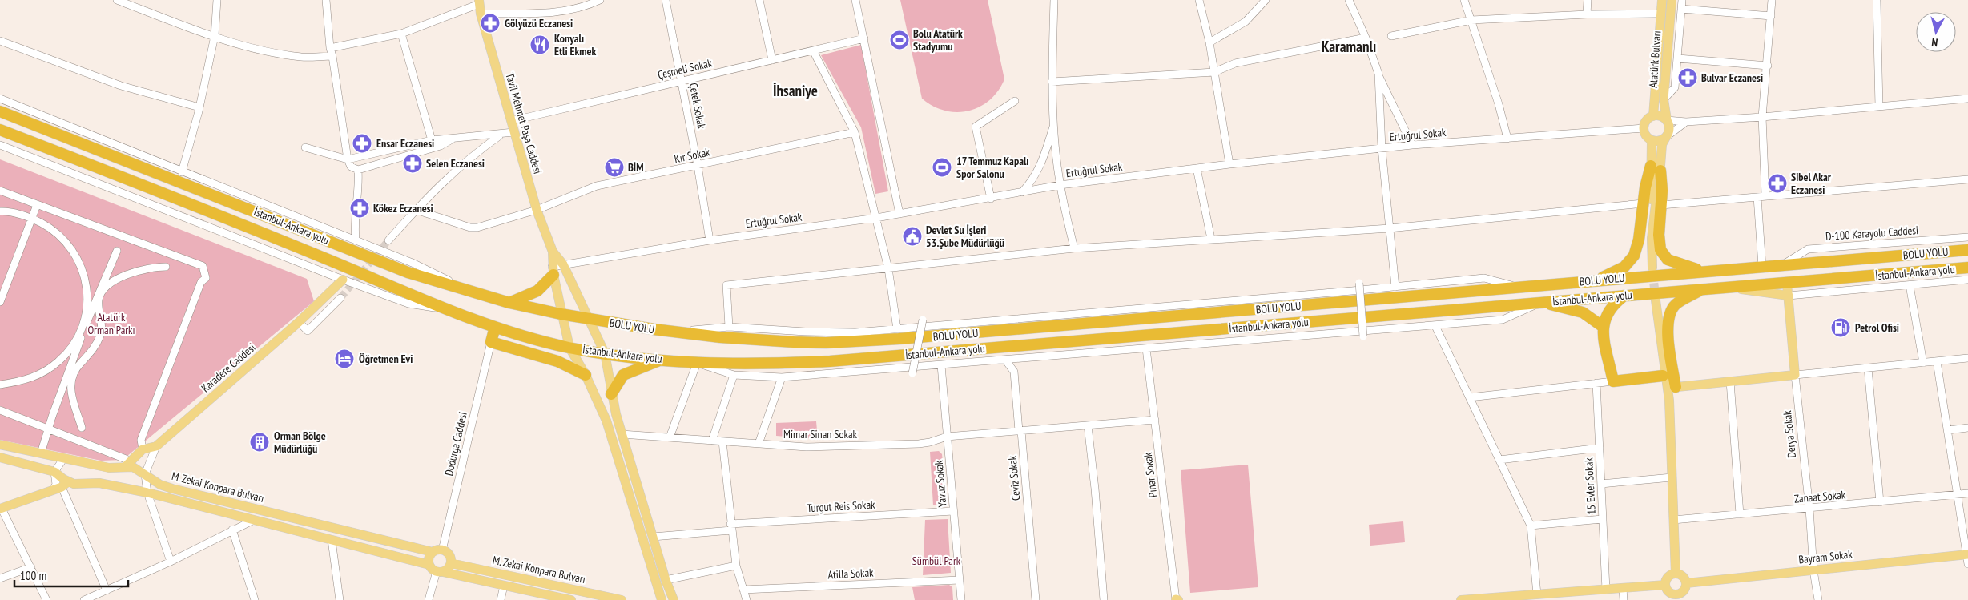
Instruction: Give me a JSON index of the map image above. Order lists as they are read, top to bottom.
{
  "streets": {
    "highway": ["İstanbul-Ankara yolu", "BOLU YOLU"],
    "main road": [
      "Atatürk Bulvarı",
      "Tavil Mehmet Paşa Caddesi",
      "Karadere Caddesi",
      "Derya Sokak",
      "M. Zekai Konpara Bulvarı",
      "Bayram Sokak"
    ],
    "street": [
      "Çeşmeli Sokak",
      "Çetek Sokak",
      "Ertuğrul Sokak",
      "Kır Sokak",
      "D-100 Karayolu Caddesi",
      "Mimar Sinan Sokak",
      "Dodurga Caddesi",
      "Pınar Sokak",
      "Ceviz Sokak",
      "Yavuz Sokak",
      "15 Evler Sokak",
      "Zanaat Sokak",
      "Turgut Reis Sokak",
      "Atilla Sokak"
    ]
  },
  "crossings": [
    ["Atatürk Bulvarı", "Ertuğrul Sokak"],
    ["Çeşmeli Sokak", "Çetek Sokak"],
    ["Çeşmeli Sokak", "Tavil Mehmet Paşa Caddesi"],
    ["Çetek Sokak", "Ertuğrul Sokak"],
    ["Çetek Sokak", "Kır Sokak"],
    ["Tavil Mehmet Paşa Caddesi", "Kır Sokak"],
    ["İstanbul-Ankara yolu", "BOLU YOLU"],
    ["İstanbul-Ankara yolu", "Derya Sokak"],
    ["D-100 Karayolu Caddesi", "BOLU YOLU"],
    ["Karadere Caddesi", "M. Zekai Konpara Bulvarı"],
    ["Mimar Sinan Sokak", "Pınar Sokak"],
    ["Mimar Sinan Sokak", "Ceviz Sokak"],
    ["Mimar Sinan Sokak", "Yavuz Sokak"],
    ["Derya Sokak", "Zanaat Sokak"],
    ["Derya Sokak", "Bayram Sokak"],
    ["Dodurga Caddesi", "M. Zekai Konpara Bulvarı"],
    ["Yavuz Sokak", "Turgut Reis Sokak"],
    ["Yavuz Sokak", "Atilla Sokak"]
  ],
  "districts": ["Karamanlı", "İhsaniye"],
  "parks": ["Atatürk Orman Parkı", "Sümbül Park"],
  "places": {
    "pharmacy": [
      "Gölyüzü Eczanesi",
      "Bulvar Eczanesi",
      "Ensar Eczanesi",
      "Selen Eczanesi",
      "Sibel Akar Eczanesi",
      "Kökez Eczanesi"
    ],
    "sports": ["Bolu Atatürk Stadyumu", "17 Temmuz Kapalı Spor Salonu"],
    "restaurant": ["Konyalı Etli Ekmek"],
    "supermarket": ["BİM"],
    "public building": ["Devlet Su İşleri 53.Şube Müdürlüğü"],
    "fuel station": ["Petrol Ofisi"],
    "hotel": ["Öğretmen Evi"],
    "building": ["Orman Bölge Müdürlüğü"]
  },
  "scale_bar": "100 m",
  "north": "bottom"
}
